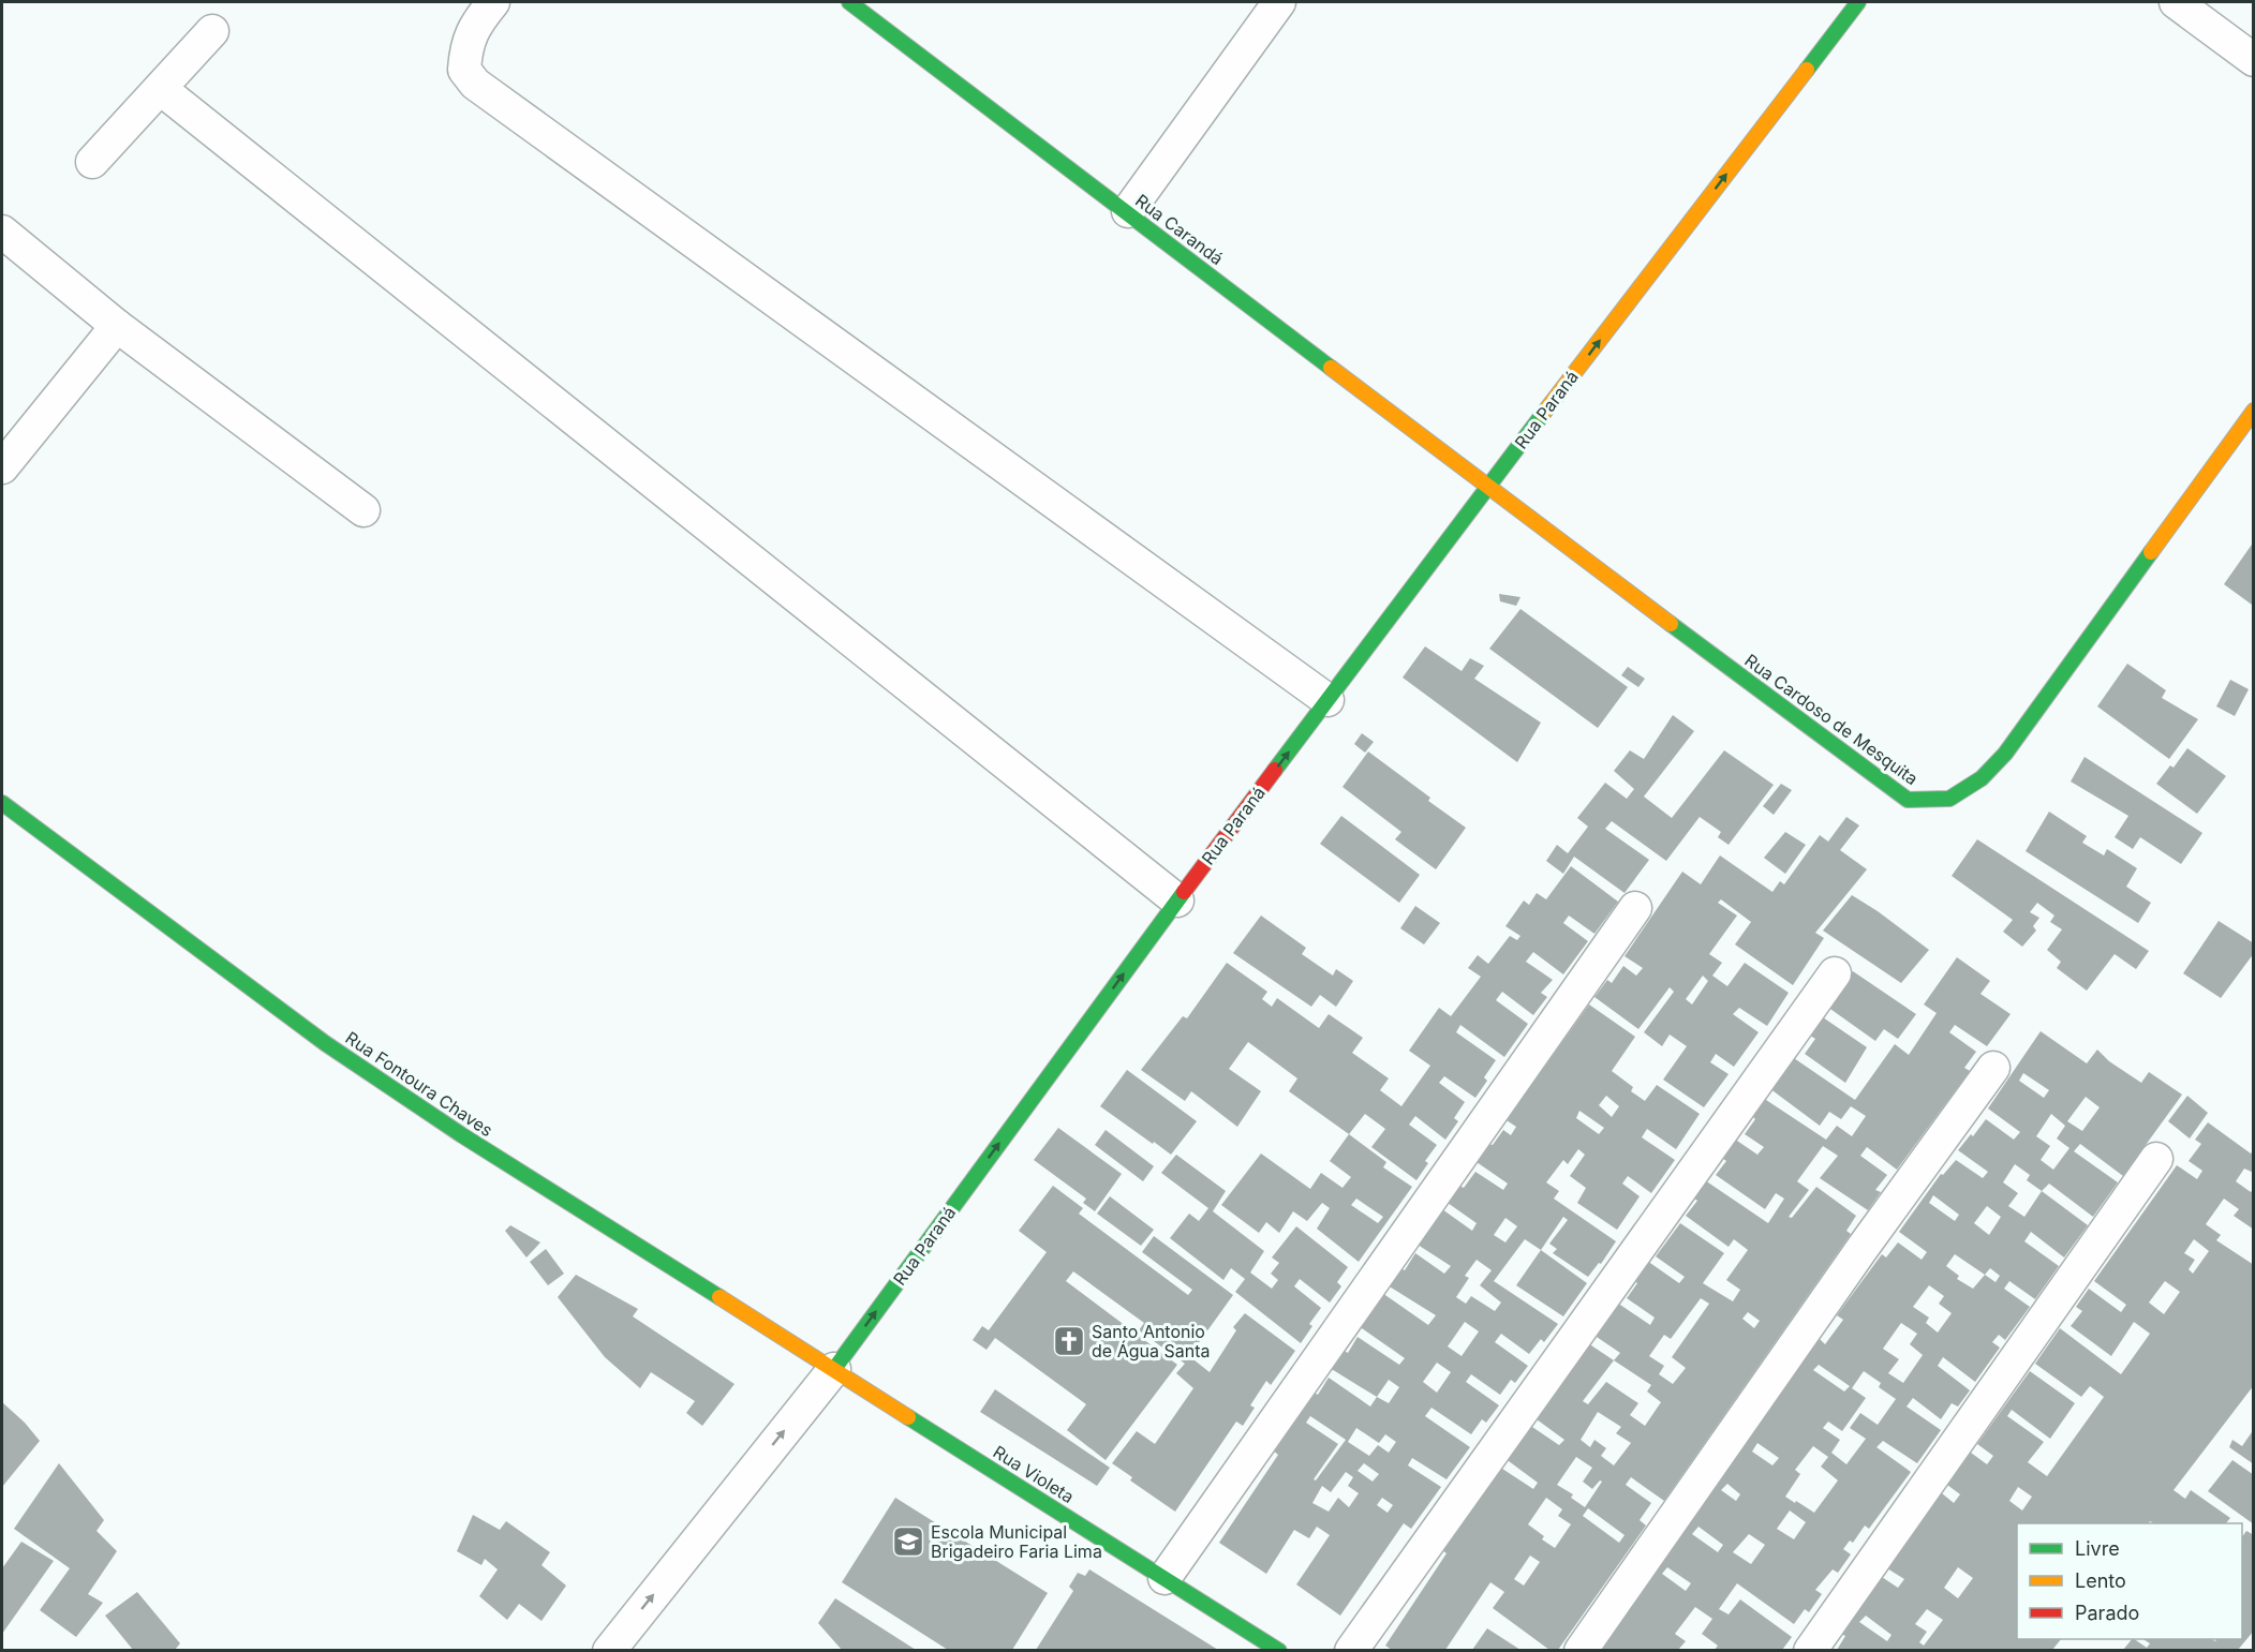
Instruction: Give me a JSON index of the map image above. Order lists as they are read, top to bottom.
{
  "streets": {
    "street": [
      "Rua Carandá",
      "Rua Paraná",
      "Rua Cardoso de Mesquita",
      "Rua Fontoura Chaves",
      "Rua Violeta"
    ]
  },
  "crossings": [
    ["Rua Carandá", "Rua Paraná"],
    ["Rua Carandá", "Rua Cardoso de Mesquita"],
    ["Rua Paraná", "Rua Cardoso de Mesquita"],
    ["Rua Paraná", "Rua Fontoura Chaves"],
    ["Rua Paraná", "Rua Violeta"],
    ["Rua Fontoura Chaves", "Rua Violeta"]
  ],
  "one_way": ["Rua Paraná"],
  "places": {
    "church": ["Santo Antonio de Água Santa"],
    "school or university": ["Escola Municipal Brigadeiro Faria Lima"]
  },
  "legend": ["Livre", "Lento", "Parado"]
}
